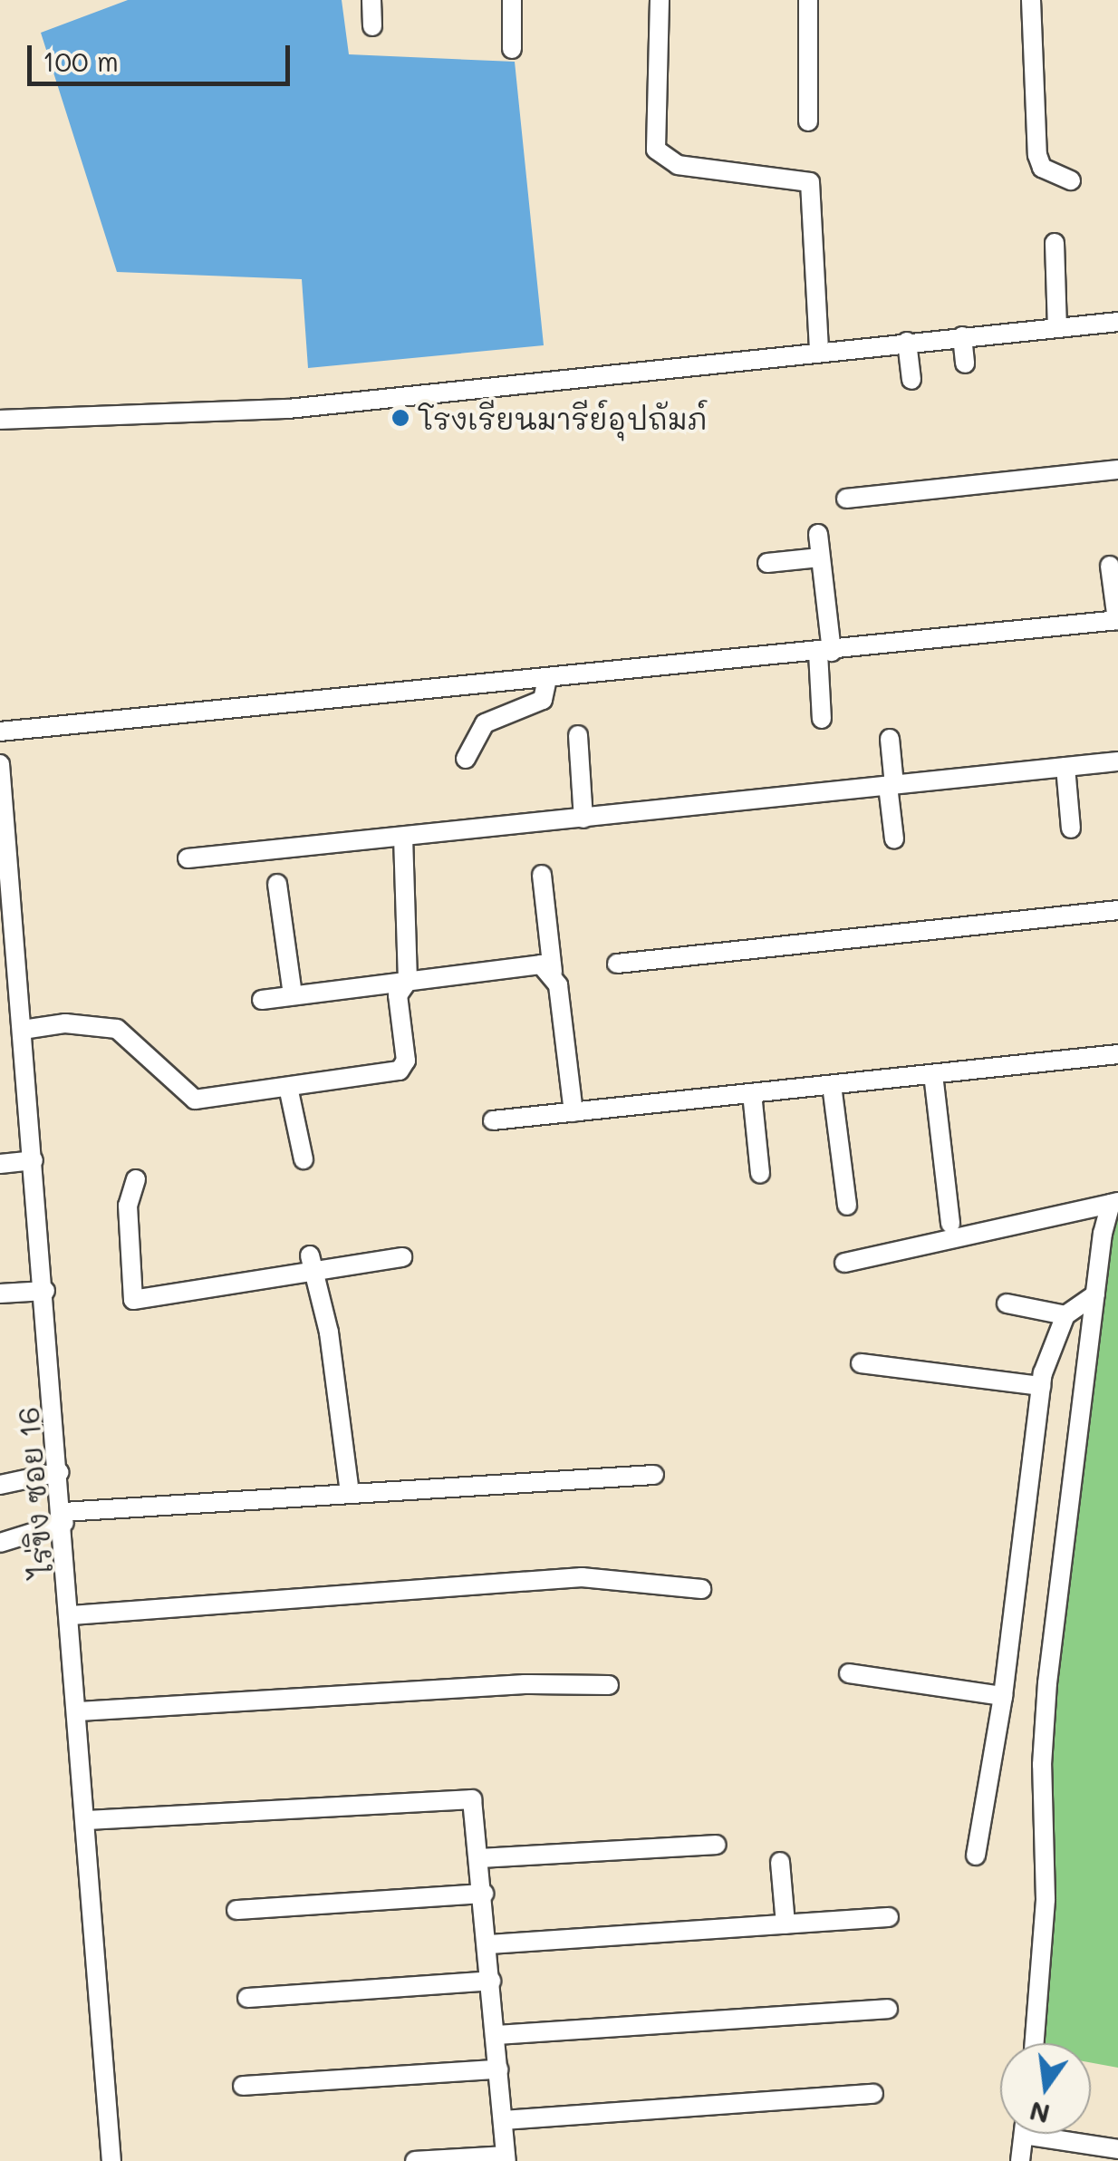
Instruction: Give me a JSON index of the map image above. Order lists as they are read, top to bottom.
{
  "streets": {
    "street": ["ไร่ขิง ซอย 16"]
  },
  "places": ["โรงเรียนมารีย์อุปถัมภ์"],
  "scale_bar": "100 m",
  "north": "bottom"
}
